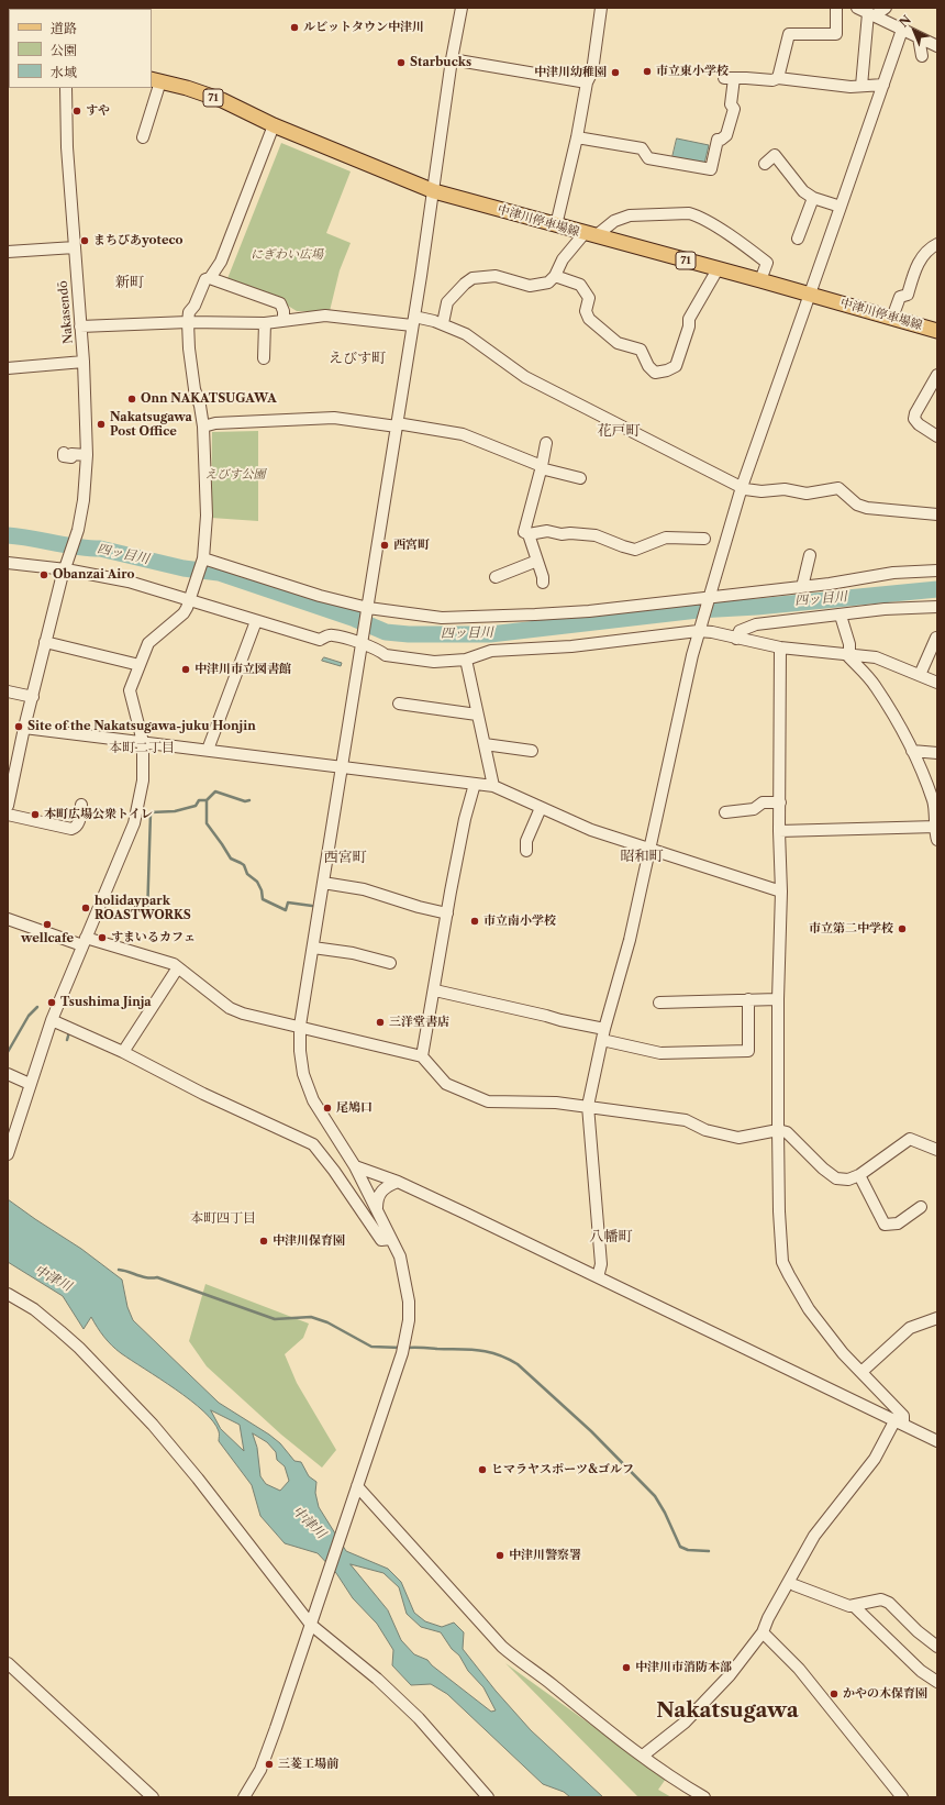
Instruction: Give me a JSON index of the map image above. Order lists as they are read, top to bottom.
{
  "streets": {
    "main road": ["71", "中津川停車場線"],
    "street": ["Nakasendō"]
  },
  "districts": [
    "新町",
    "えびす町",
    "花戸町",
    "本町二丁目",
    "昭和町",
    "西宮町",
    "本町四丁目",
    "八幡町",
    "Nakatsugawa"
  ],
  "water": ["四ッ目川", "中津川"],
  "parks": ["にぎわい広場", "えびす公園"],
  "places": [
    "ルビットタウン中津川",
    "Starbucks",
    "市立東小学校",
    "中津川幼稚園",
    "すや",
    "まちぴあyoteco",
    "Onn NAKATSUGAWA",
    "Nakatsugawa Post Office",
    "西宮町",
    "Obanzai Airo",
    "中津川市立図書館",
    "Site of the Nakatsugawa-juku Honjin",
    "本町広場公衆トイレ",
    "holidaypark ROASTWORKS",
    "市立南小学校",
    "wellcafe",
    "市立第二中学校",
    "すまいるカフェ",
    "Tsushima Jinja",
    "三洋堂書店",
    "尾鳩口",
    "中津川保育園",
    "ヒマラヤスポーツ&ゴルフ",
    "中津川警察署",
    "中津川市消防本部",
    "かやの木保育園",
    "三菱工場前"
  ],
  "legend": ["道路", "公園", "水域"],
  "north": "top left"
}
